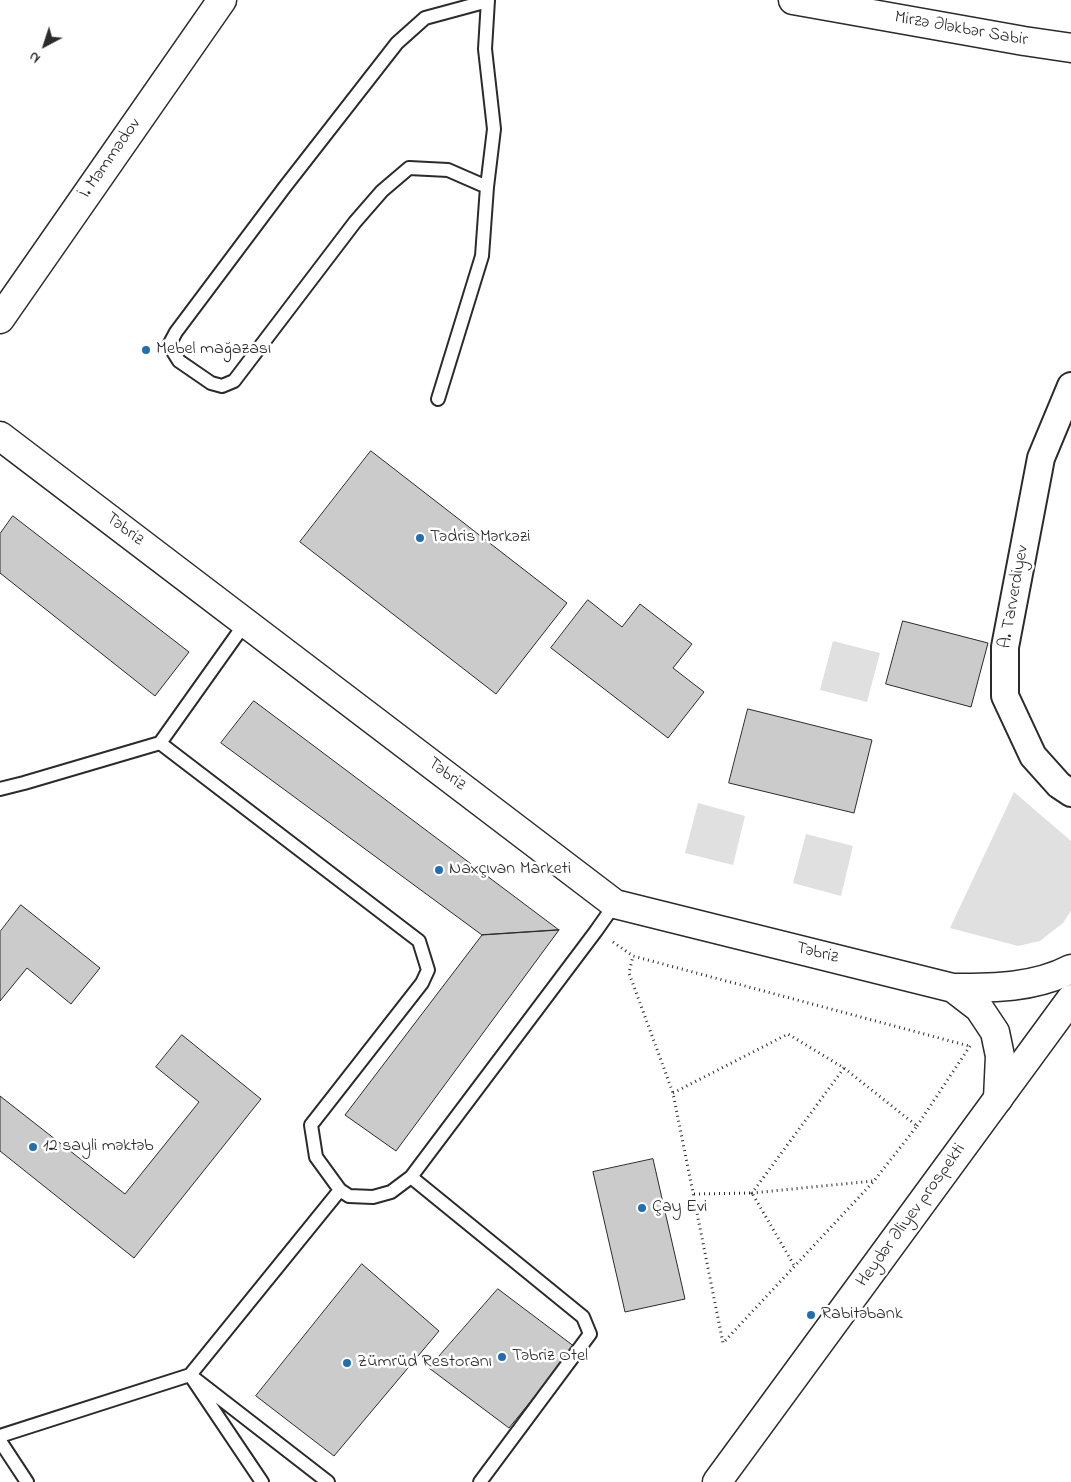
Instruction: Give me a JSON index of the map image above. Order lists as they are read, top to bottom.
{
  "streets": {
    "main road": [
      "Mirzə Ələkbər Sabir",
      "İ. Məmmədov",
      "Təbriz",
      "Heydər Əliyev prospekti"
    ],
    "street": ["A. Tarverdiyev"]
  },
  "places": [
    "Mebel mağazası",
    "Tədris Mərkəzi",
    "Naxçıvan Marketi",
    "12 sayli məktəb",
    "Çay Evi",
    "Rabitəbank",
    "Təbriz Otel",
    "Zümrüd Restoranı"
  ],
  "north": "bottom left"
}
